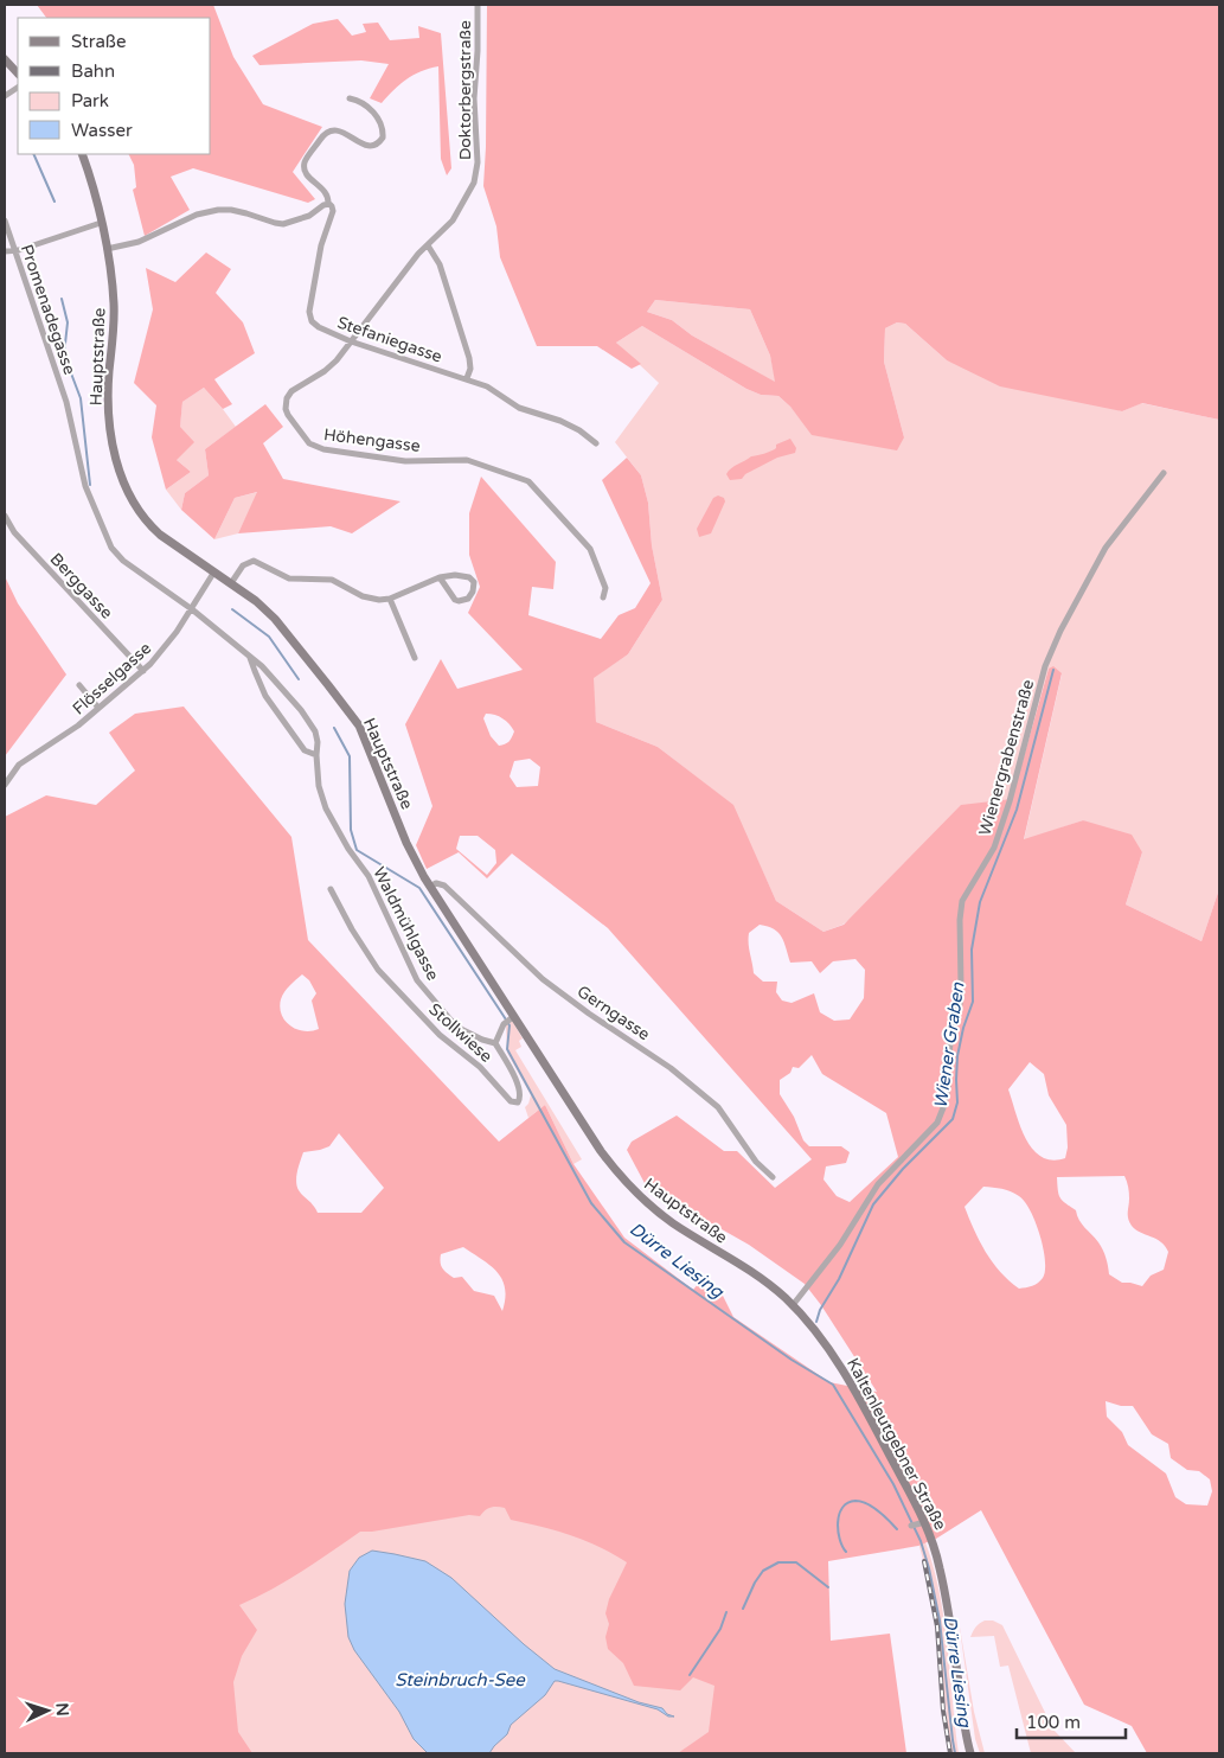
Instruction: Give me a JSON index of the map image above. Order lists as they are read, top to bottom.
{
  "streets": {
    "main road": ["Hauptstraße", "Kaltenleutgebner Straße"],
    "street": [
      "Doktorbergstraße",
      "Promenadegasse",
      "Stefaniegasse",
      "Höhengasse",
      "Berggasse",
      "Flösselgasse",
      "Wienergrabenstraße",
      "Waldmühlgasse",
      "Gerngasse",
      "Stollwiese"
    ]
  },
  "crossings": [
    ["Doktorbergstraße", "Höhengasse"],
    ["Promenadegasse", "Flösselgasse"],
    ["Promenadegasse", "Waldmühlgasse"],
    ["Stefaniegasse", "Höhengasse"],
    ["Hauptstraße", "Flösselgasse"],
    ["Hauptstraße", "Wienergrabenstraße"],
    ["Hauptstraße", "Gerngasse"],
    ["Hauptstraße", "Kaltenleutgebner Straße"],
    ["Berggasse", "Flösselgasse"],
    ["Waldmühlgasse", "Stollwiese"]
  ],
  "water": ["Wiener Graben", "Dürre Liesing", "Steinbruch-See"],
  "legend": [
    "Straße",
    "Bahn",
    "Park",
    "Wasser"
  ],
  "scale_bar": "100 m",
  "north": "right"
}
